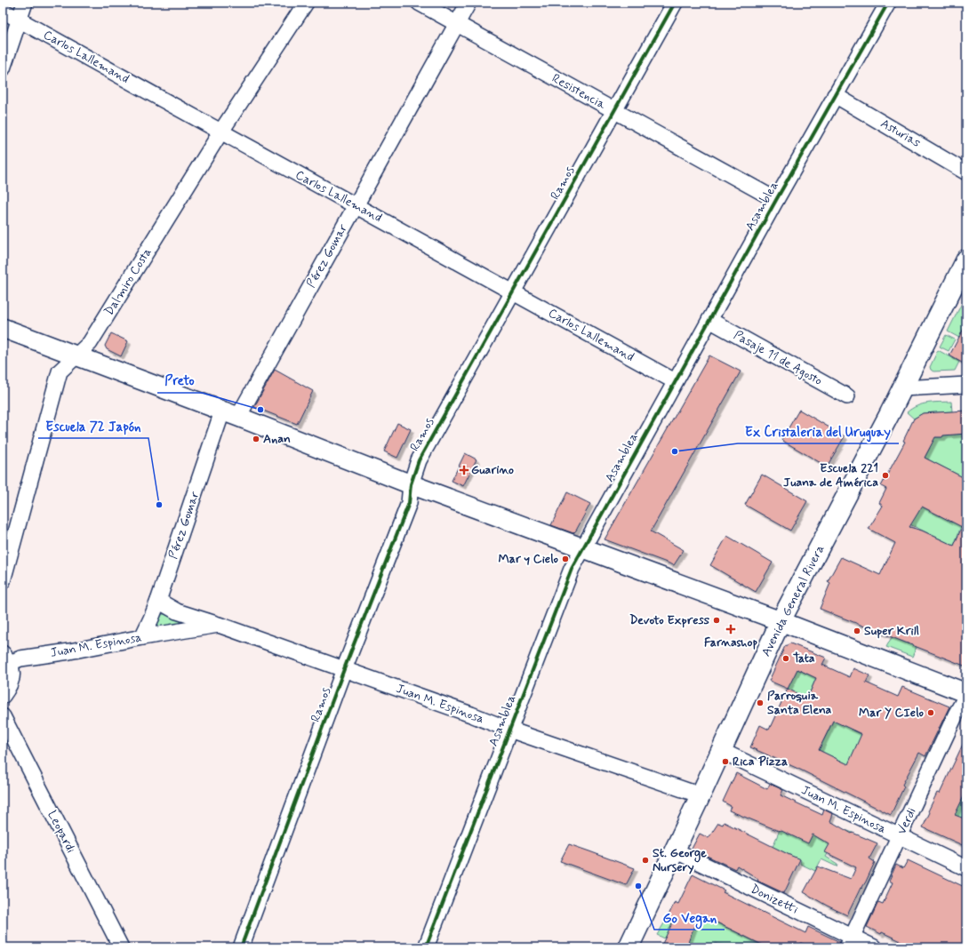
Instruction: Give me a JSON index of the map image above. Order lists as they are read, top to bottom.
{
  "streets": {
    "main road": ["Avenida General Rivera"],
    "street": [
      "Carlos Lallemand",
      "Resistencia",
      "Asturias",
      "Ramos",
      "Asamblea",
      "Pérez Gomar",
      "Dalmiro Costa",
      "Pasaje 11 de Agosto",
      "Juan M. Espinosa",
      "Verdi",
      "Leopardi",
      "Donizetti"
    ]
  },
  "crossings": [
    ["Carlos Lallemand", "Ramos"],
    ["Carlos Lallemand", "Asamblea"],
    ["Carlos Lallemand", "Pérez Gomar"],
    ["Carlos Lallemand", "Dalmiro Costa"],
    ["Resistencia", "Ramos"],
    ["Resistencia", "Asamblea"],
    ["Resistencia", "Pérez Gomar"],
    ["Asturias", "Asamblea"],
    ["Ramos", "Juan M. Espinosa"],
    ["Asamblea", "Pasaje 11 de Agosto"],
    ["Asamblea", "Juan M. Espinosa"],
    ["Pérez Gomar", "Juan M. Espinosa"],
    ["Avenida General Rivera", "Juan M. Espinosa"],
    ["Avenida General Rivera", "Donizetti"],
    ["Juan M. Espinosa", "Verdi"],
    ["Verdi", "Donizetti"]
  ],
  "places": {
    "other": [
      "Preto",
      "Anan",
      "Ex Cristaleria del Uruguay",
      "Escuela 221 Juana de América",
      "Escuela 72 Japón",
      "Mar y Cielo",
      "Devoto Express",
      "Super Krill",
      "Tata",
      "Parroquia Santa Elena",
      "Mar Y CIelo",
      "Rica Pizza",
      "St. George Nursery",
      "Go Vegan"
    ],
    "health": ["Guarino", "Farnashop"]
  }
}
